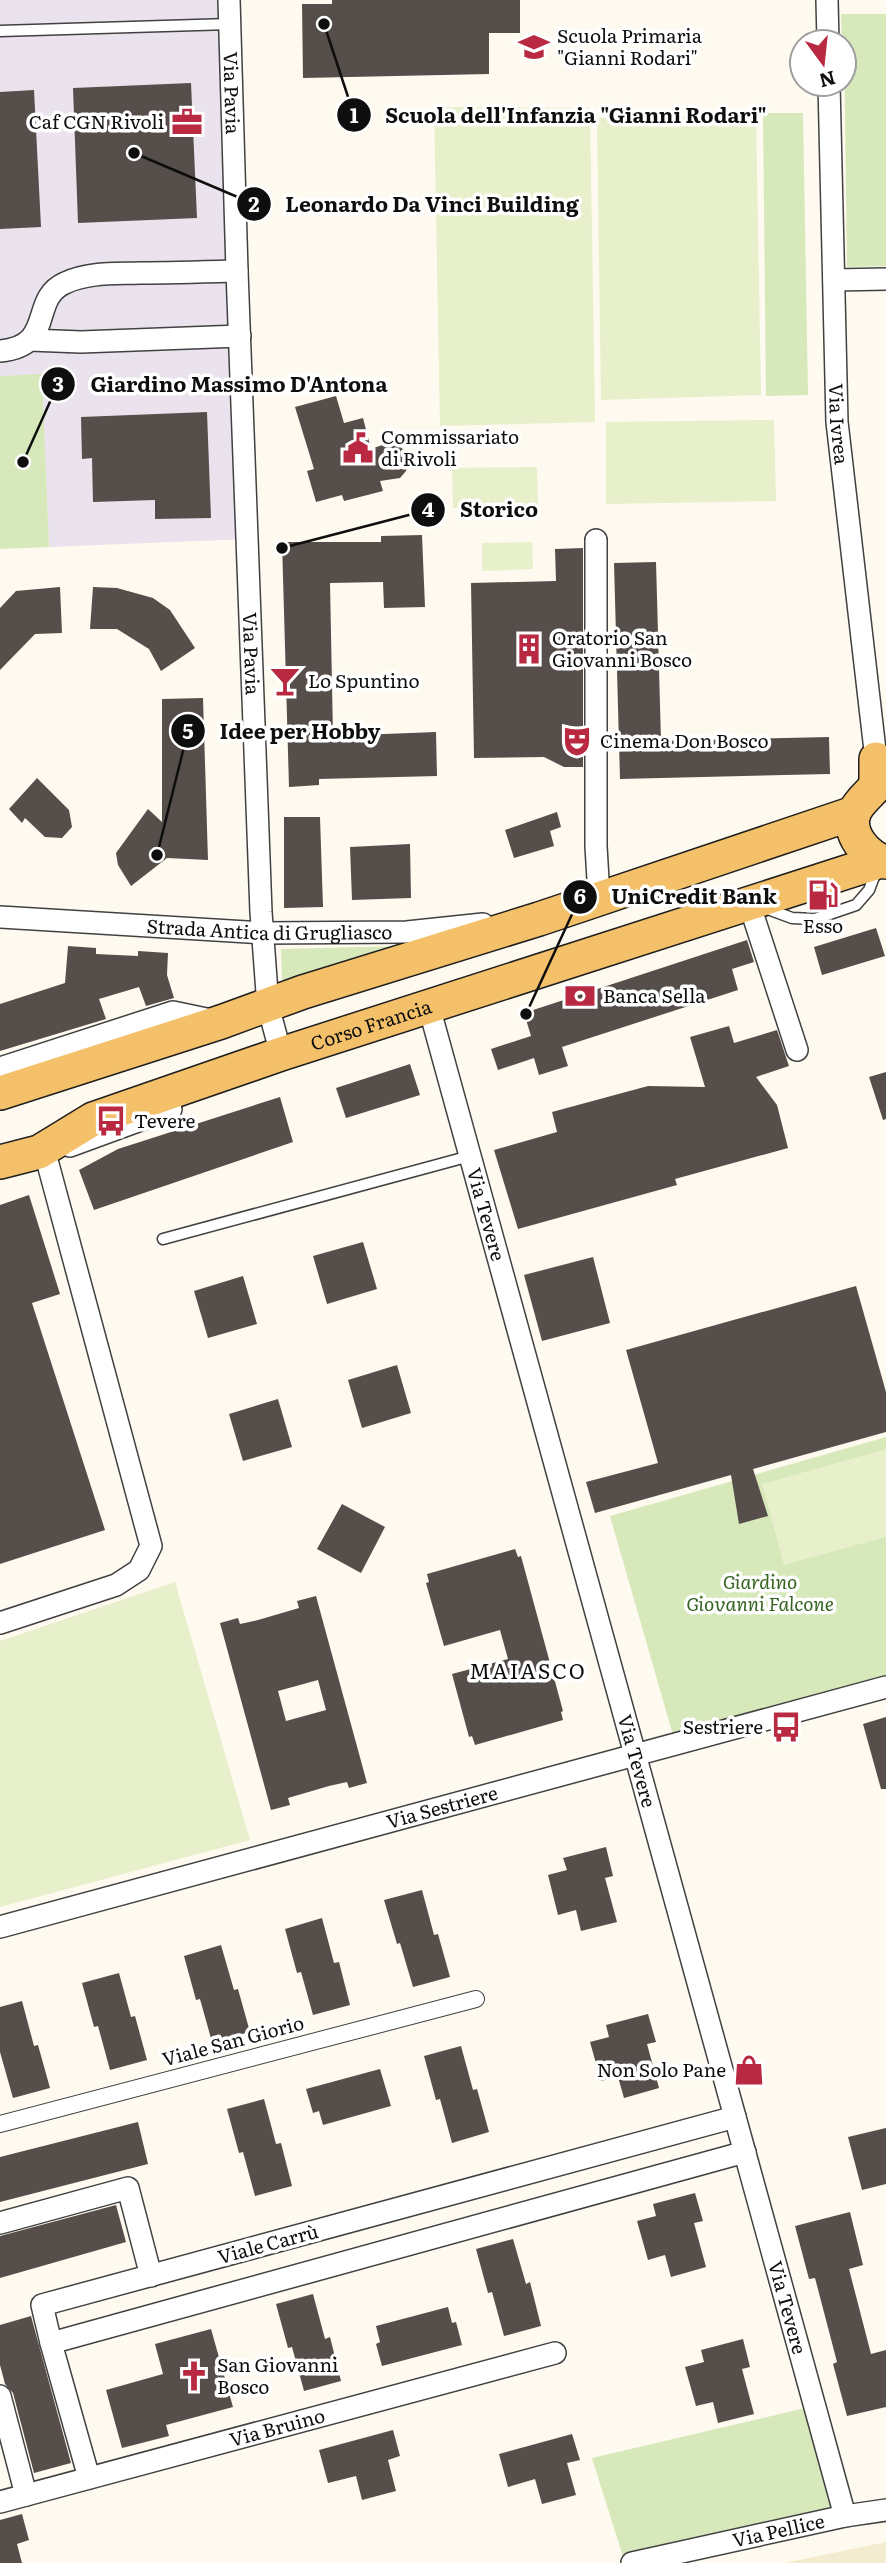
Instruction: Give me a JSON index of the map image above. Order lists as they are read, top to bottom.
{
  "streets": {
    "main road": ["Corso Francia"],
    "street": [
      "Via Pavia",
      "Via Ivrea",
      "Strada Antica di Grugliasco",
      "Via Tevere",
      "Via Sestriere",
      "Viale San Giorio",
      "Viale Carrù",
      "Via Bruino",
      "Via Pellice"
    ]
  },
  "crossings": [
    ["Via Pavia", "Strada Antica di Grugliasco"],
    ["Via Pavia", "Corso Francia"],
    ["Corso Francia", "Via Tevere"],
    ["Via Tevere", "Via Sestriere"],
    ["Via Tevere", "Viale Carrù"],
    ["Via Tevere", "Via Pellice"],
    ["Viale Carrù", "Via Bruino"]
  ],
  "districts": ["MAIASCO"],
  "parks": ["Giardino Giovanni Falcone"],
  "places": {
    "other": [
      "Scuola dell'Infanzia \"Gianni Rodari\"",
      "Leonardo Da Vinci Building",
      "Giardino Massimo D'Antona",
      "Storico",
      "Idee per Hobby",
      "UniCredit Bank"
    ],
    "school or university": ["Scuola Primaria \"Gianni Rodari\""],
    "office": ["Caf CGN Rivoli"],
    "public building": ["Commissariato di Rivoli"],
    "building": ["Oratorio San Giovanni Bosco"],
    "bar": ["Lo Spuntino"],
    "theatre": ["Cinema Don Bosco"],
    "fuel station": ["Esso"],
    "bank": ["Banca Sella"],
    "bus stop": ["Tevere", "Sestriere"],
    "shop": ["Non Solo Pane"],
    "church": ["San Giovanni Bosco"]
  },
  "north": "bottom"
}
